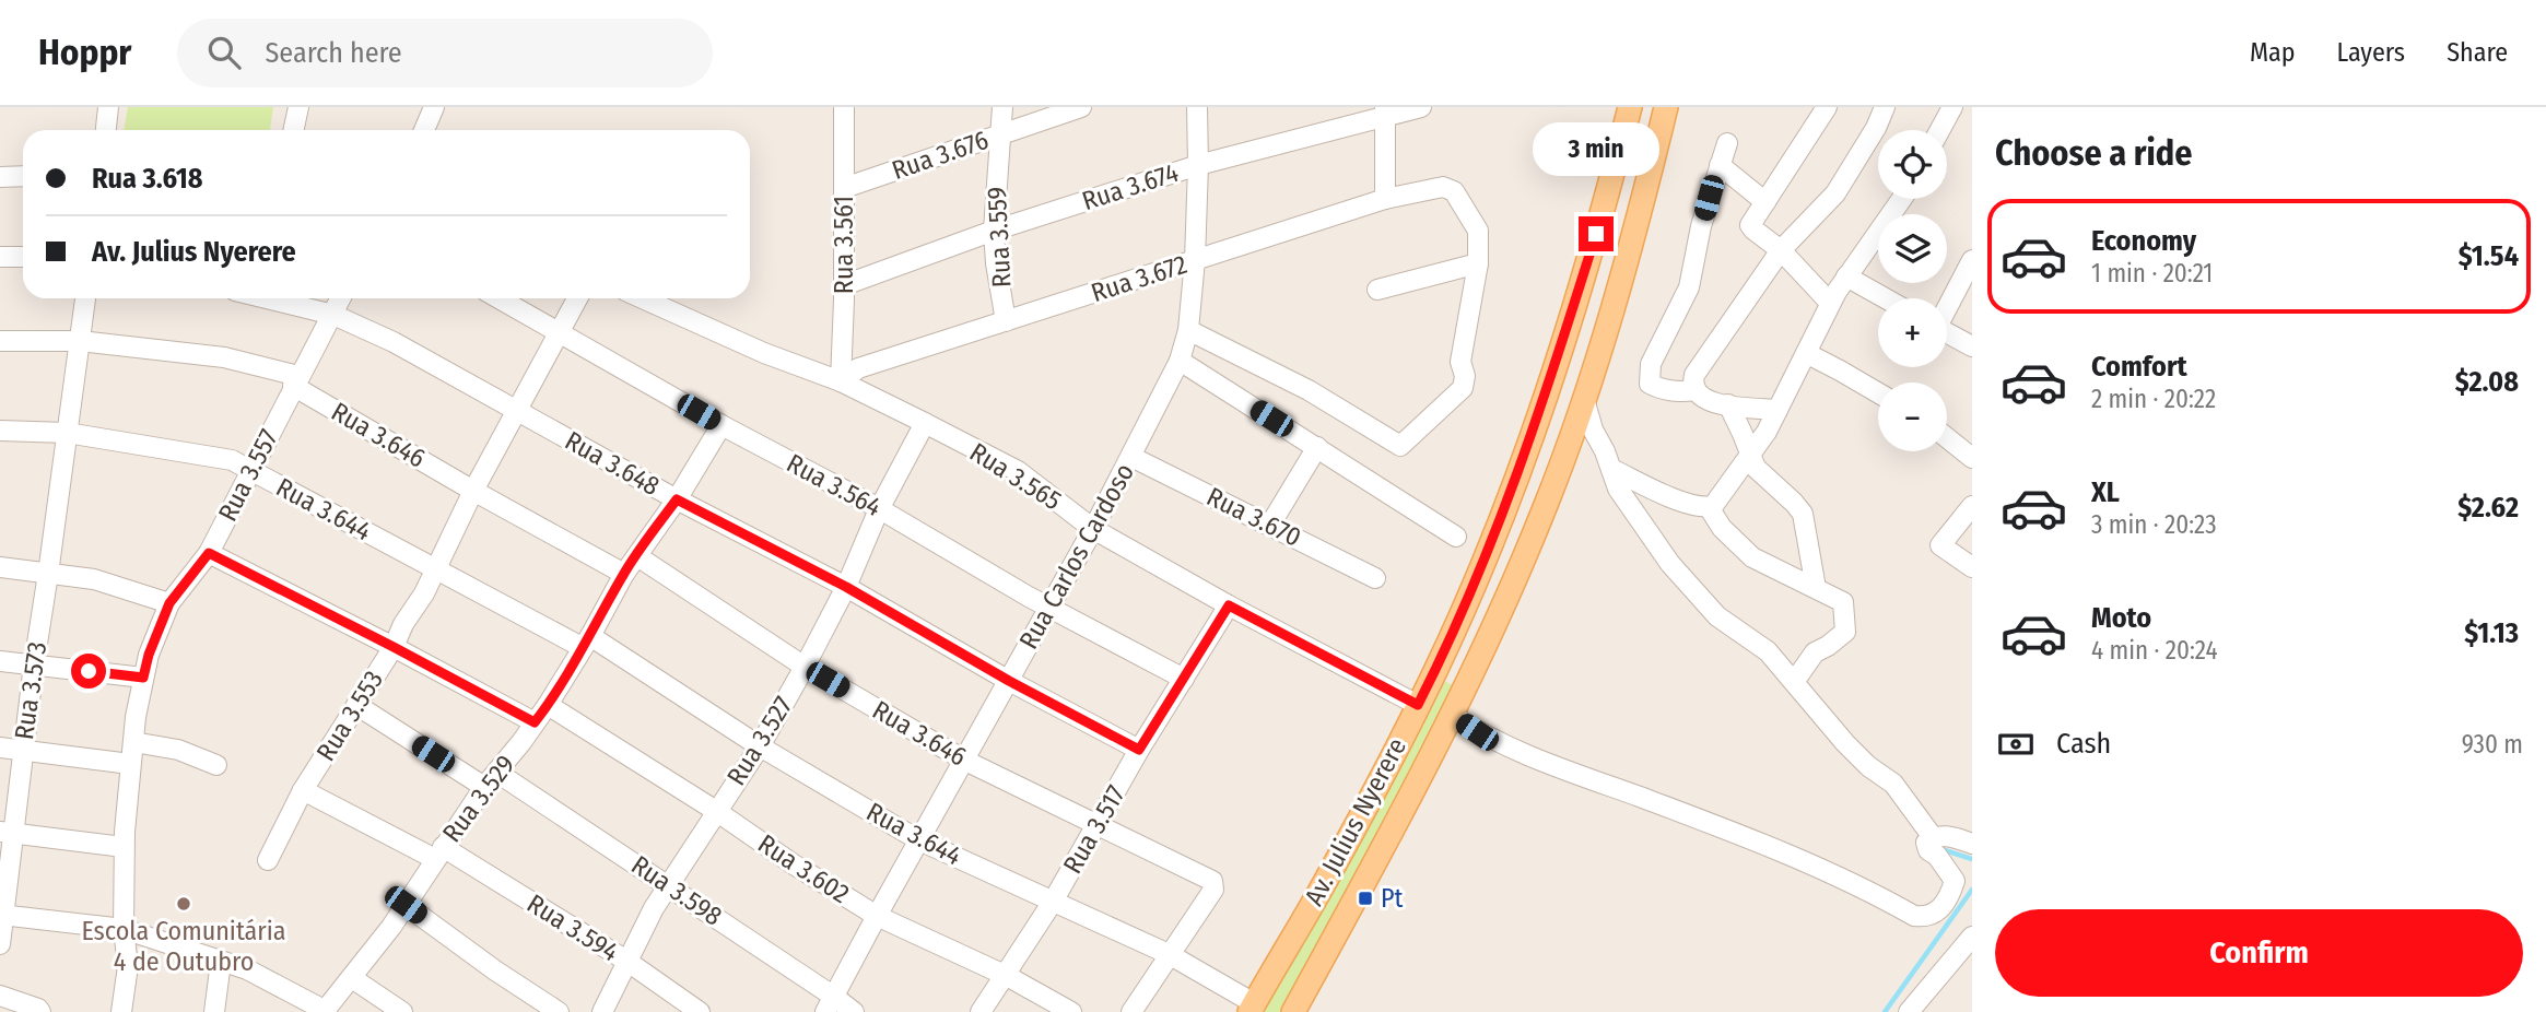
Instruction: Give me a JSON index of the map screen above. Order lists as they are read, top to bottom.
{
  "streets": {
    "main road": ["Av. Julius Nyerere"],
    "street": [
      "Rua 3.676",
      "Rua 3.674",
      "Rua 3.559",
      "Rua 3.561",
      "Rua 3.672",
      "Rua 3.646",
      "Rua 3.648",
      "Rua 3.557",
      "Rua 3.565",
      "Rua 3.564",
      "Rua 3.644",
      "Rua 3.670",
      "Rua Carlos Cardoso",
      "Rua 3.573",
      "Rua 3.553",
      "Rua 3.527",
      "Rua 3.529",
      "Rua 3.517",
      "Rua 3.602",
      "Rua 3.598",
      "Rua 3.594"
    ]
  },
  "crossings": [
    ["Rua 3.676", "Rua 3.559"],
    ["Rua 3.676", "Rua 3.561"],
    ["Rua 3.674", "Rua 3.559"],
    ["Rua 3.674", "Rua 3.561"],
    ["Rua 3.674", "Rua Carlos Cardoso"],
    ["Rua 3.559", "Rua 3.672"],
    ["Rua 3.561", "Rua 3.672"],
    ["Rua 3.561", "Rua 3.565"],
    ["Rua 3.672", "Rua 3.565"],
    ["Rua 3.672", "Rua Carlos Cardoso"],
    ["Rua 3.646", "Rua 3.557"],
    ["Rua 3.646", "Rua 3.644"],
    ["Rua 3.646", "Rua Carlos Cardoso"],
    ["Rua 3.646", "Rua 3.573"],
    ["Rua 3.646", "Rua 3.553"],
    ["Rua 3.646", "Rua 3.527"],
    ["Rua 3.646", "Rua 3.529"],
    ["Rua 3.646", "Rua 3.517"],
    ["Rua 3.648", "Rua 3.557"],
    ["Rua 3.648", "Rua Carlos Cardoso"],
    ["Rua 3.648", "Rua 3.553"],
    ["Rua 3.648", "Rua 3.527"],
    ["Rua 3.648", "Rua 3.529"],
    ["Rua 3.648", "Rua 3.517"],
    ["Rua 3.557", "Rua 3.644"],
    ["Rua 3.565", "Rua Carlos Cardoso"],
    ["Rua 3.565", "Rua 3.527"],
    ["Rua 3.565", "Av. Julius Nyerere"],
    ["Rua 3.565", "Rua 3.517"],
    ["Rua 3.564", "Rua Carlos Cardoso"],
    ["Rua 3.564", "Rua 3.553"],
    ["Rua 3.564", "Rua 3.527"],
    ["Rua 3.564", "Rua 3.529"],
    ["Rua 3.564", "Rua 3.517"],
    ["Rua 3.644", "Rua Carlos Cardoso"],
    ["Rua 3.644", "Rua 3.573"],
    ["Rua 3.644", "Rua 3.553"],
    ["Rua 3.644", "Rua 3.527"],
    ["Rua 3.644", "Rua 3.529"],
    ["Rua 3.644", "Av. Julius Nyerere"],
    ["Rua 3.644", "Rua 3.517"],
    ["Rua 3.670", "Rua Carlos Cardoso"],
    ["Rua Carlos Cardoso", "Rua 3.602"],
    ["Rua Carlos Cardoso", "Rua 3.598"],
    ["Rua 3.553", "Rua 3.598"],
    ["Rua 3.553", "Rua 3.594"],
    ["Rua 3.527", "Rua 3.602"],
    ["Rua 3.527", "Rua 3.598"],
    ["Rua 3.527", "Rua 3.594"],
    ["Rua 3.529", "Rua 3.602"],
    ["Rua 3.529", "Rua 3.598"],
    ["Rua 3.529", "Rua 3.594"],
    ["Rua 3.517", "Rua 3.602"]
  ],
  "places": {
    "transit": ["Pt"],
    "other": ["Escola Comunitária 4 de Outubro"]
  },
  "page": {
    "header": "Hoppr",
    "search": "Search here",
    "nav": ["Map", "Layers", "Share"],
    "heading": "Choose a ride",
    "bubble": "3 min",
    "map_buttons": ["+", "−"],
    "banner": ["Rua 3.618", "Av. Julius Nyerere"],
    "list": [
      {
        "name": "Economy",
        "note": "1 min · 20:21",
        "value": "$1.54"
      },
      {
        "name": "Comfort",
        "note": "2 min · 20:22",
        "value": "$2.08"
      },
      {
        "name": "XL",
        "note": "3 min · 20:23",
        "value": "$2.62"
      },
      {
        "name": "Moto",
        "note": "4 min · 20:24",
        "value": "$1.13"
      }
    ],
    "pay": ["Cash", "930 m"],
    "buttons": "Confirm"
  }
}
